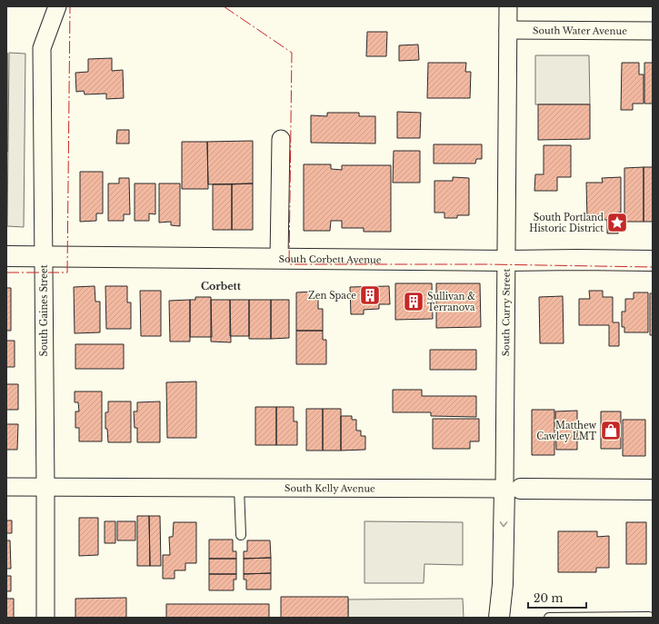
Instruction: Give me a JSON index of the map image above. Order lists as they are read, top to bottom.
{
  "streets": {
    "street": [
      "South Water Avenue",
      "South Corbett Avenue",
      "South Gaines Street",
      "South Curry Street",
      "South Kelly Avenue"
    ]
  },
  "crossings": [
    ["South Water Avenue", "South Curry Street"],
    ["South Corbett Avenue", "South Gaines Street"],
    ["South Corbett Avenue", "South Curry Street"],
    ["South Gaines Street", "South Kelly Avenue"],
    ["South Curry Street", "South Kelly Avenue"]
  ],
  "districts": ["Corbett"],
  "places": {
    "place": ["South Portland Historic District"],
    "building": ["Zen Space", "Sullivan & Terranova"],
    "shop": ["Matthew Cawley LMT"]
  },
  "scale_bar": "20 m"
}
